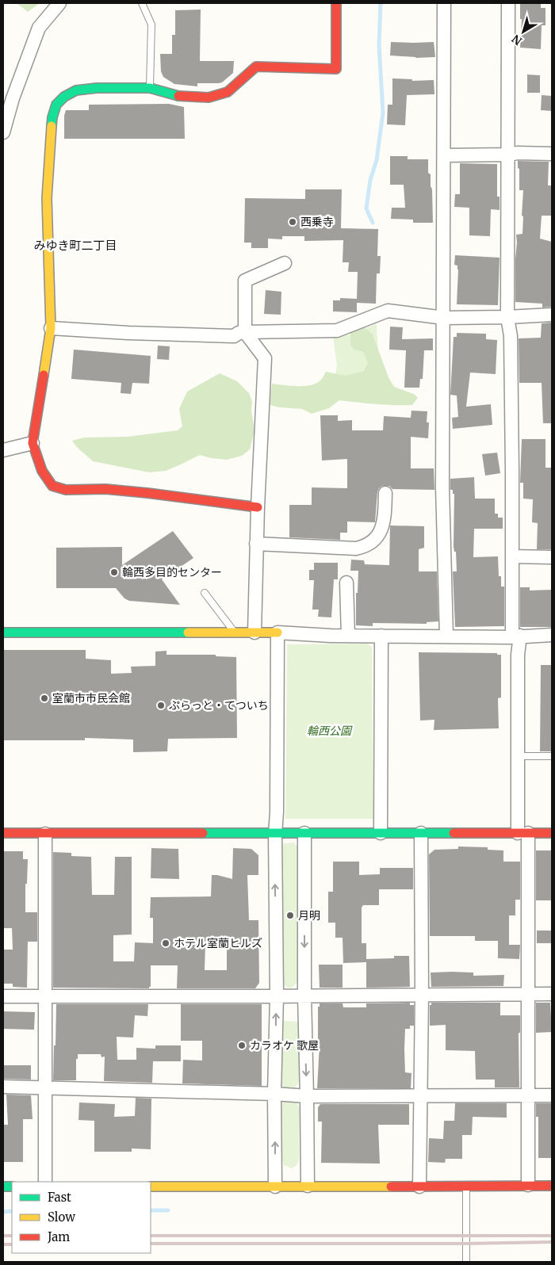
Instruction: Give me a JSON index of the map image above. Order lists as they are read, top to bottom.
{
  "districts": ["みゆき町二丁目"],
  "parks": ["輪西公園"],
  "places": [
    "西乗寺",
    "輪西多目的センター",
    "室蘭市市民会館",
    "ぷらっと・てついち",
    "月明",
    "ホテル室蘭ヒルズ",
    "カラオケ 歌屋"
  ],
  "legend": ["Fast", "Slow", "Jam"],
  "north": "bottom left"
}
